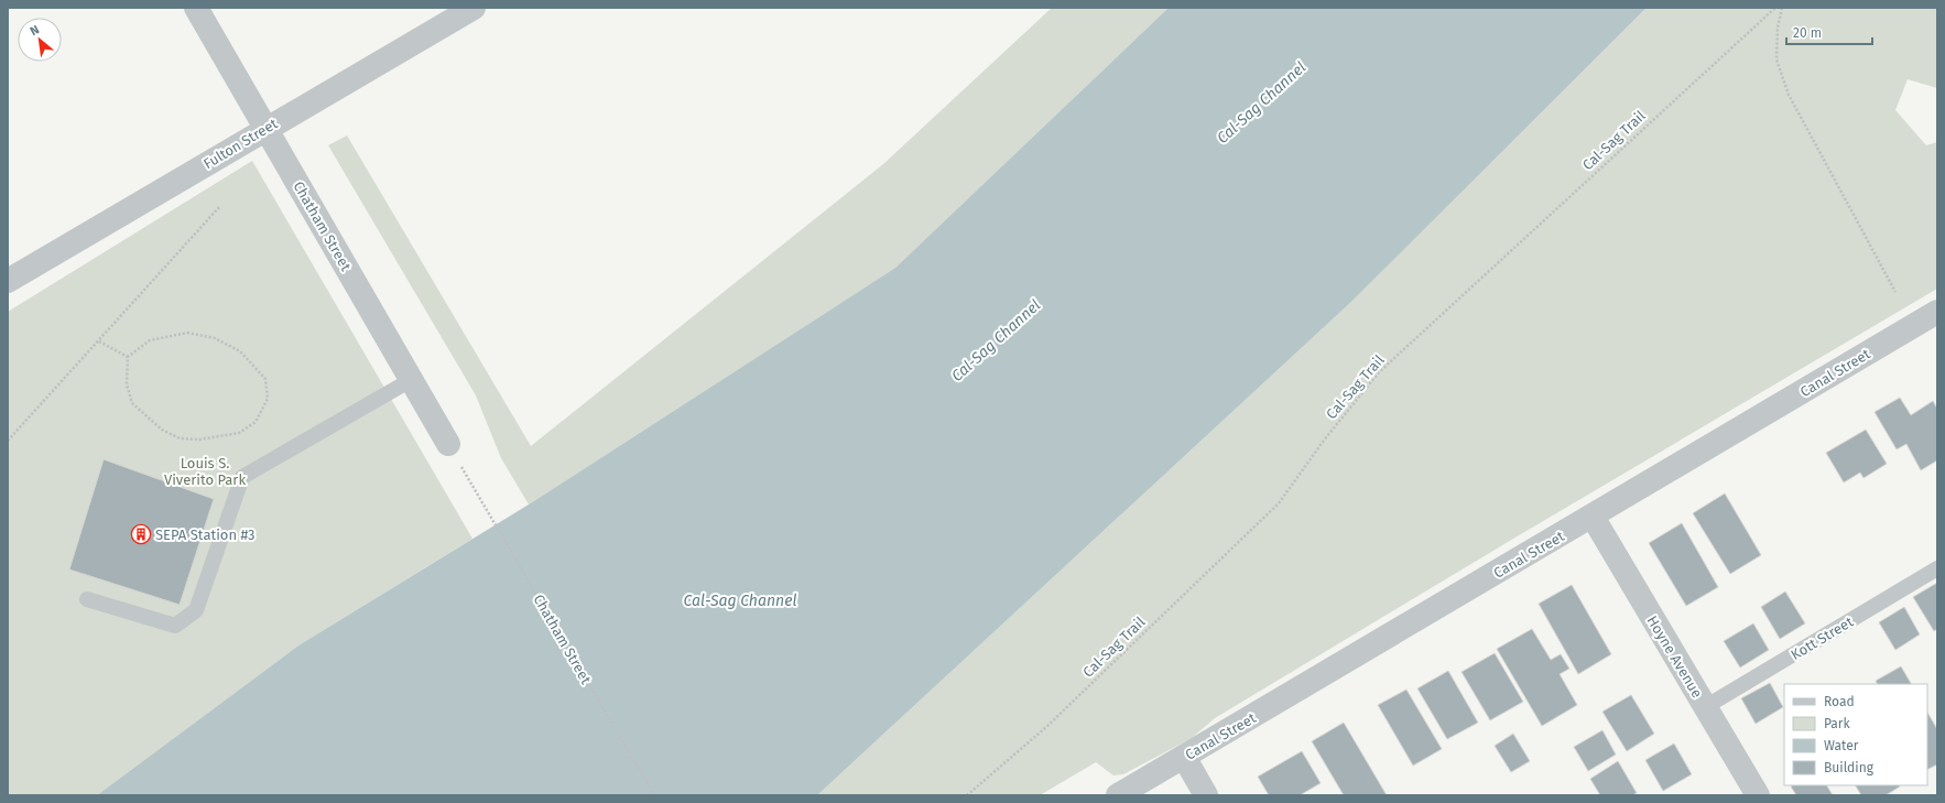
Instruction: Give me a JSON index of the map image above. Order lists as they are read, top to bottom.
{
  "streets": {
    "street": [
      "Fulton Street",
      "Chatham Street",
      "Canal Street",
      "Hoyne Avenue"
    ],
    "lane": ["Kott Street"],
    "path": ["Cal-Sag Trail"]
  },
  "crossings": [
    ["Fulton Street", "Chatham Street"],
    ["Canal Street", "Hoyne Avenue"],
    ["Kott Street", "Hoyne Avenue"]
  ],
  "water": ["Cal-Sag Channel"],
  "parks": ["Louis S. Viverito Park"],
  "places": {
    "building": ["SEPA Station #3"]
  },
  "legend": [
    "Road",
    "Park",
    "Water",
    "Building"
  ],
  "scale_bar": "20 m",
  "north": "top left"
}
